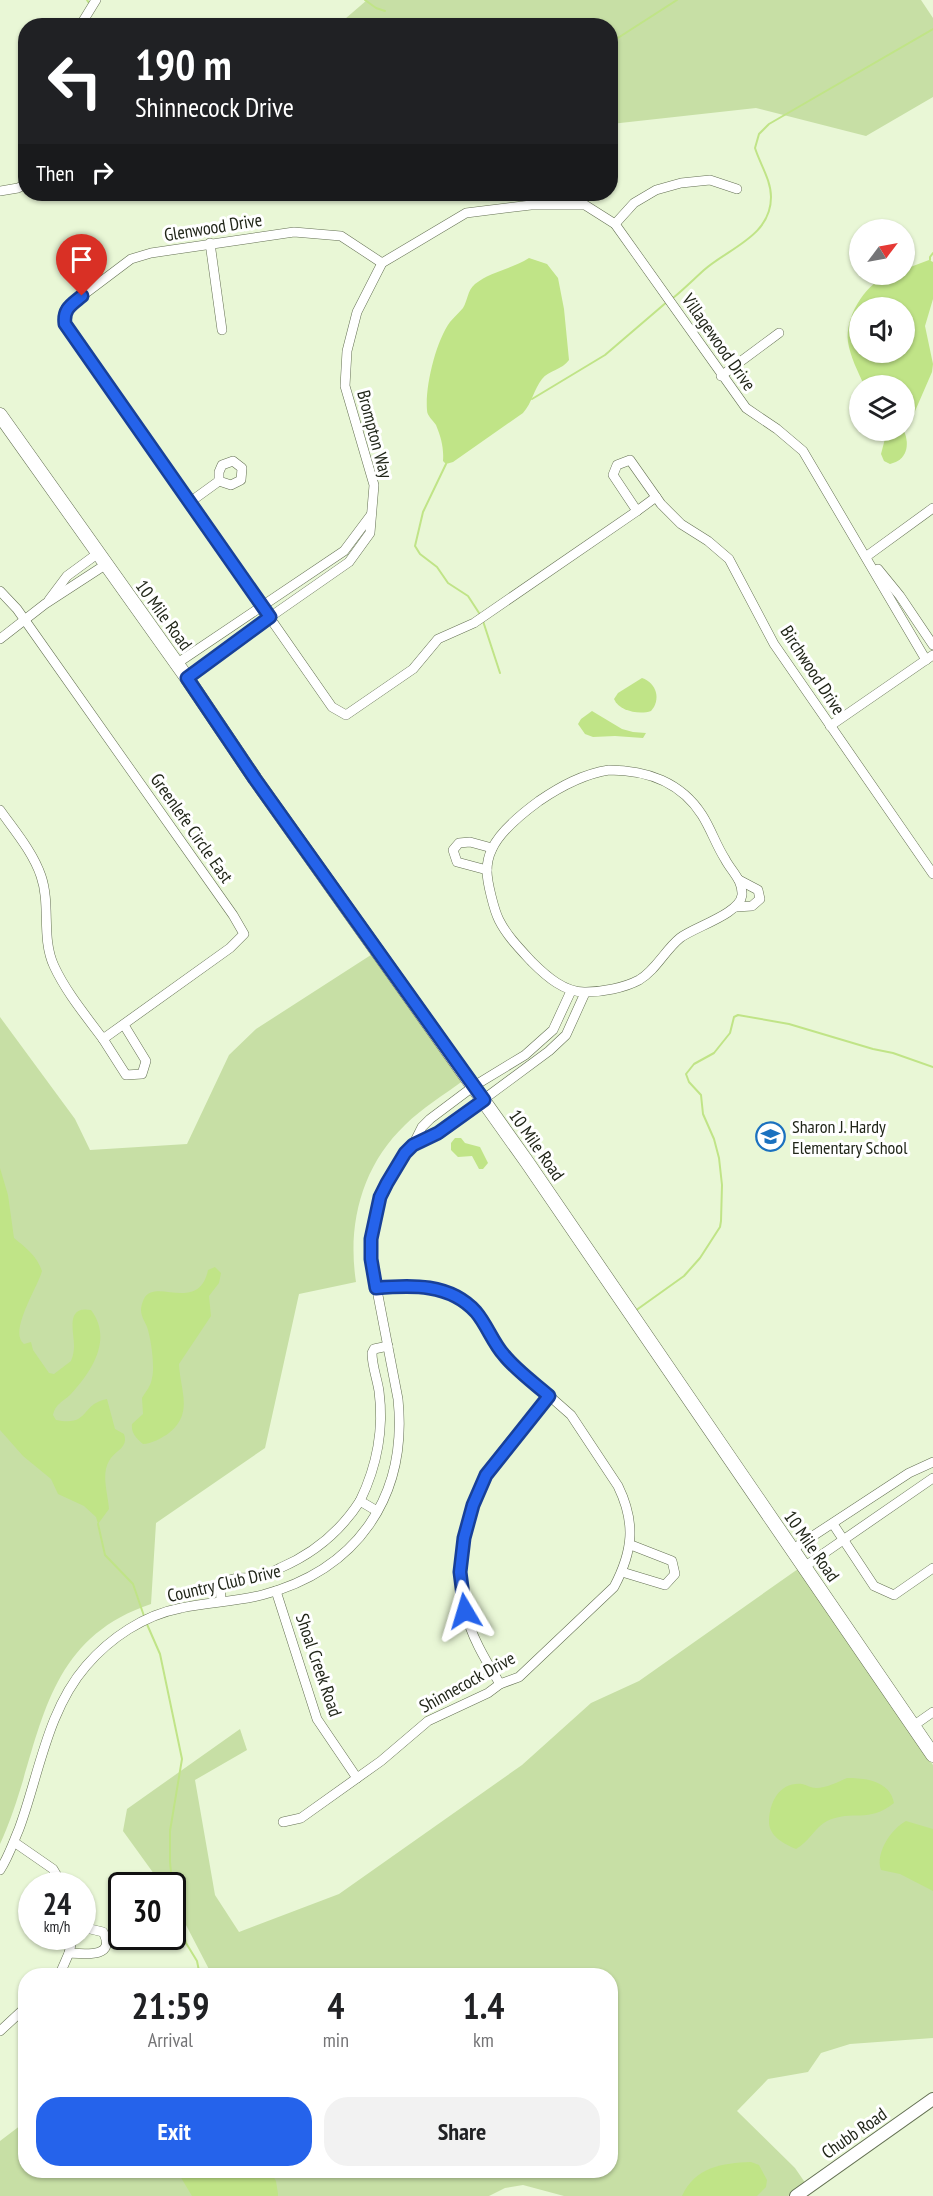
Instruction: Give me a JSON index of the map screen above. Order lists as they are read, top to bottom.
{
  "streets": {
    "main road": ["10 Mile Road"],
    "street": [
      "Glenwood Drive",
      "Villagewood Drive",
      "Brompton Way",
      "Birchwood Drive",
      "Greenlefe Circle East",
      "Country Club Drive",
      "Shoal Creek Road",
      "Shinnecock Drive",
      "Chubb Road"
    ]
  },
  "crossings": [
    ["Glenwood Drive", "Villagewood Drive"],
    ["Glenwood Drive", "Brompton Way"],
    ["Villagewood Drive", "Brompton Way"],
    ["Brompton Way", "10 Mile Road"],
    ["10 Mile Road", "Country Club Drive"],
    ["Country Club Drive", "Shoal Creek Road"],
    ["Country Club Drive", "Shinnecock Drive"],
    ["Shoal Creek Road", "Shinnecock Drive"]
  ],
  "places": {
    "school or university": ["Sharon J. Hardy Elementary School"]
  },
  "north": "top right",
  "page": {
    "turn": ["190 m", "Shinnecock Drive"],
    "then": "Then",
    "speed": "24 km/h",
    "limit": "30",
    "eta": [
      "21:59",
      "Arrival",
      "4",
      "min",
      "1.4",
      "km"
    ],
    "buttons": ["Exit", "Share"]
  }
}
